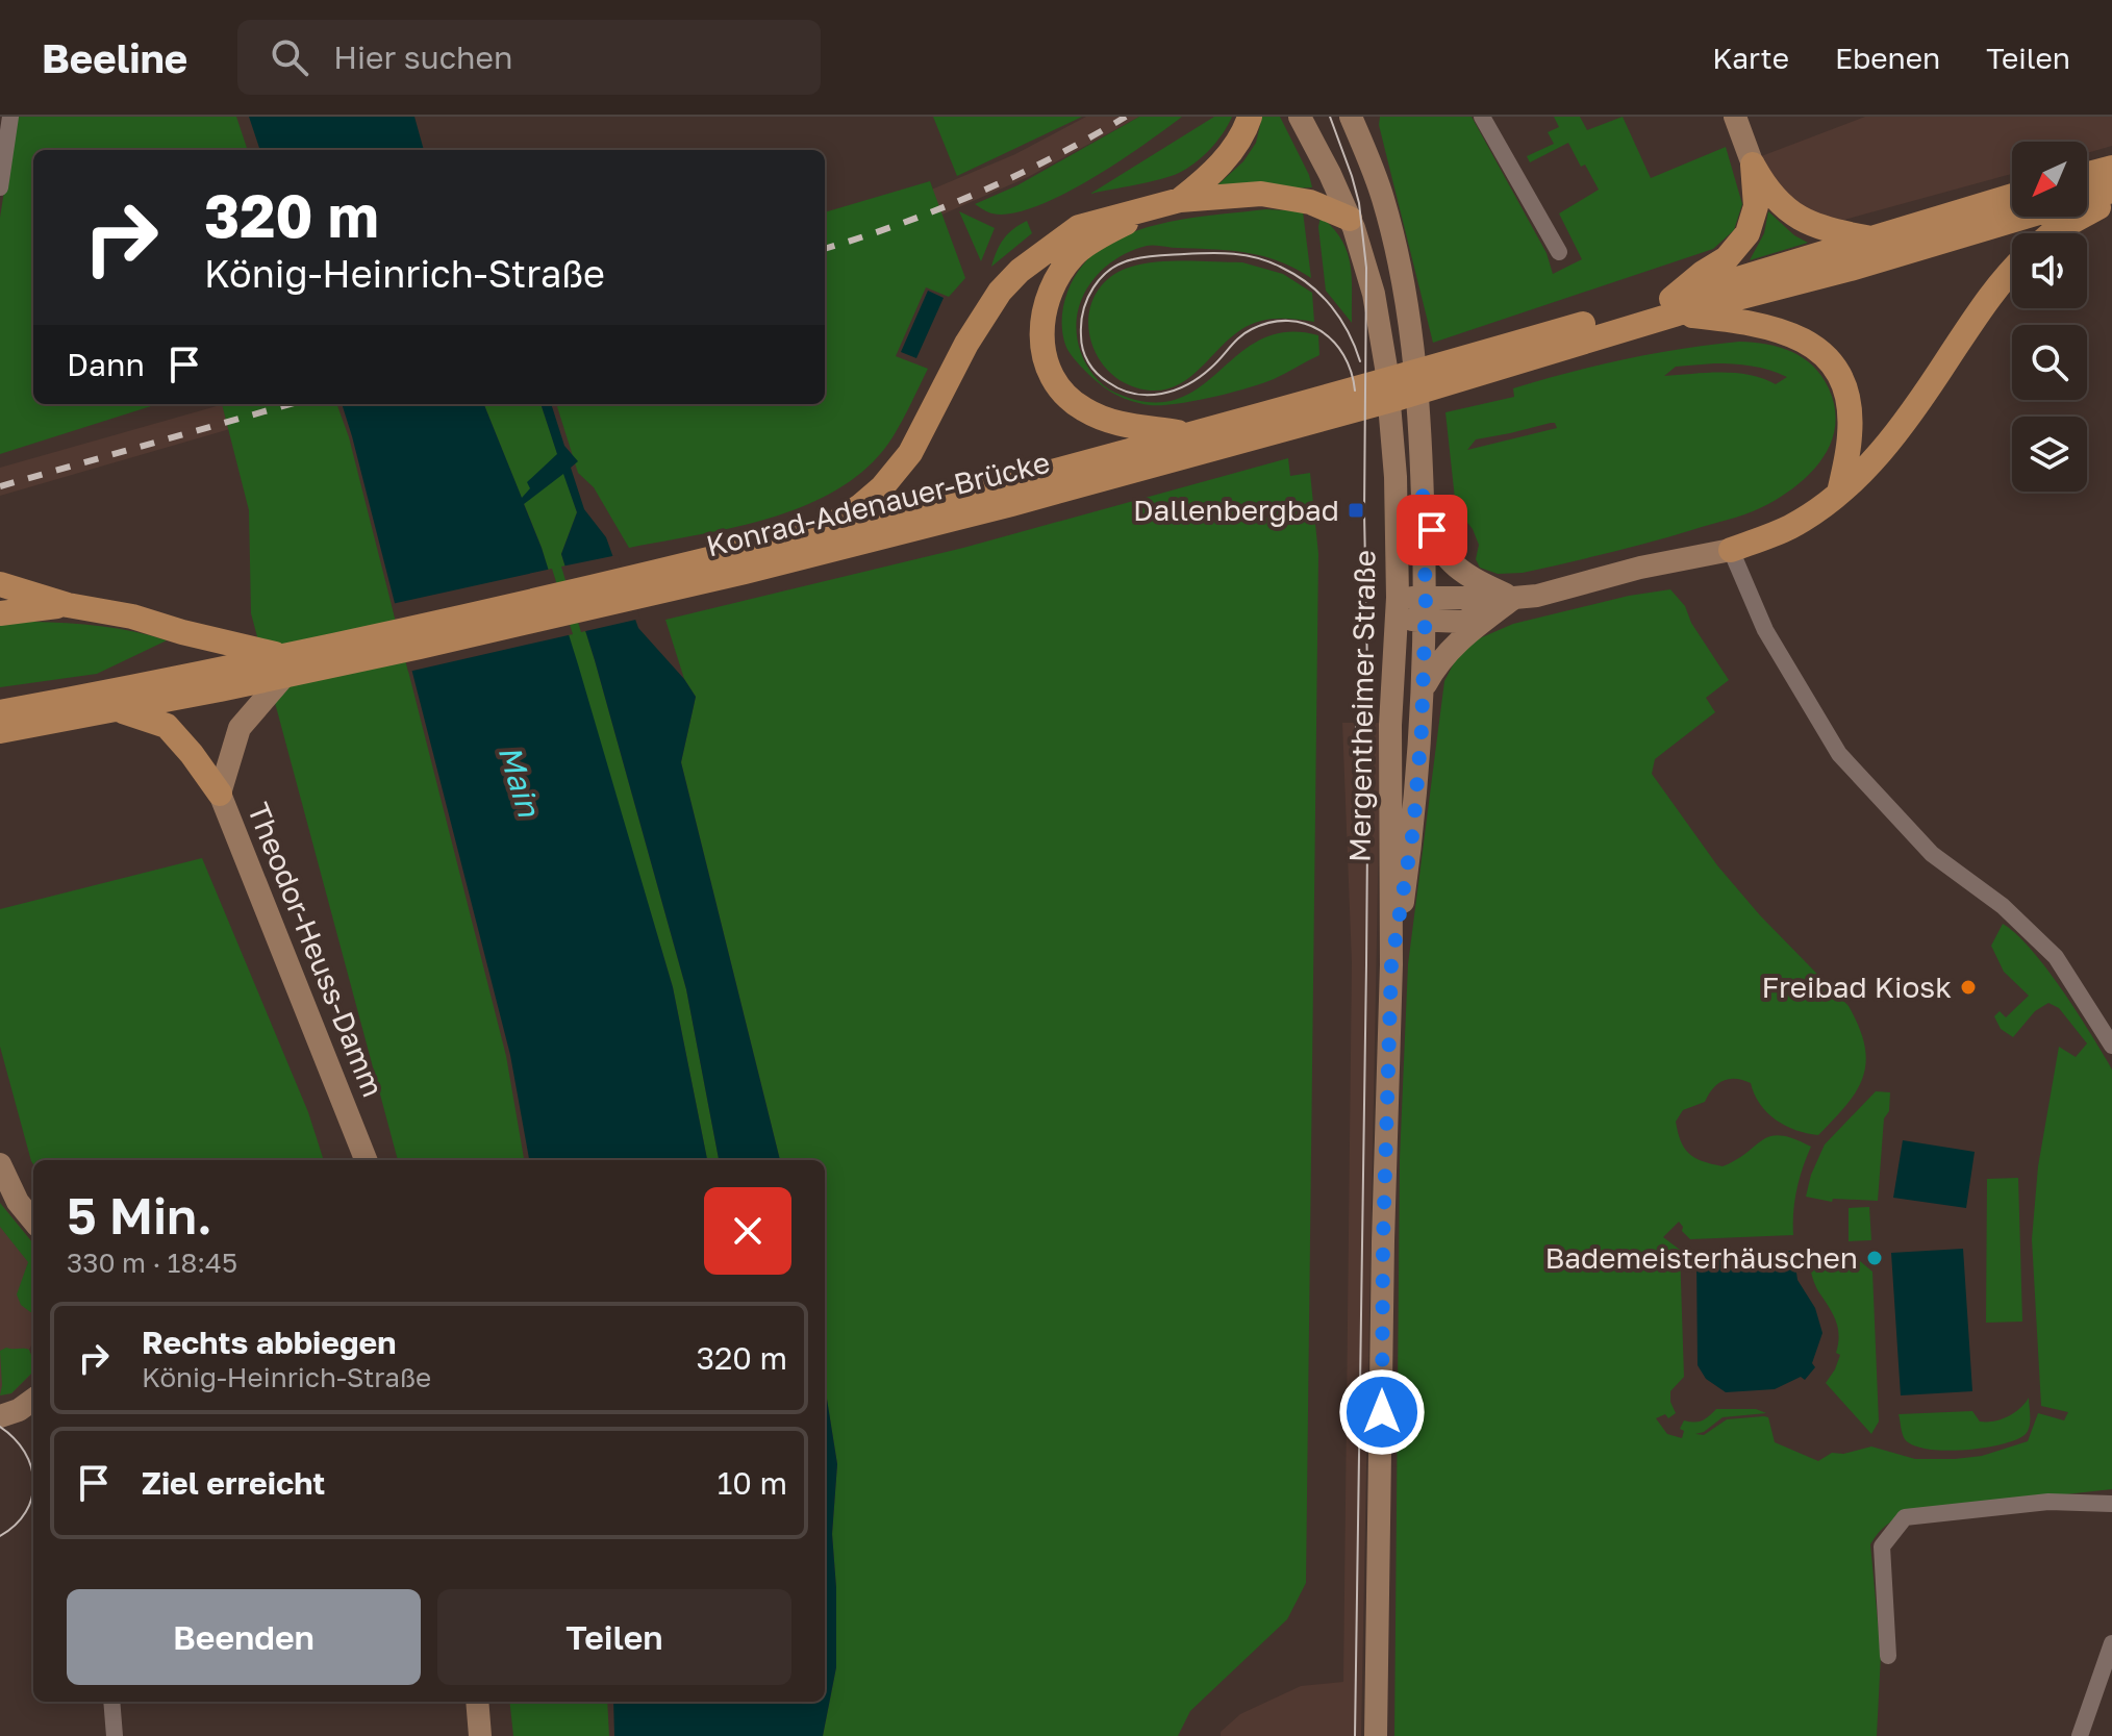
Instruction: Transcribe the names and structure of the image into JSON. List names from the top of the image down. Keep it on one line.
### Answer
{"streets":{"main road":["Konrad-Adenauer-Brücke","Mergentheimer Straße","Theodor-Heuss-Damm"]},"crossings":[["Konrad-Adenauer-Brücke","Theodor-Heuss-Damm"]],"water":["Main"],"places":{"transit":["Dallenbergbad"],"other":["Freibad Kiosk","Bademeisterhäuschen"]},"north":"bottom left","page":{"header":"Beeline","search":"Hier suchen","nav":["Karte","Ebenen","Teilen"],"turn":["320 m","König-Heinrich-Straße"],"then":"Dann","heading":["5 Min.","330 m · 18:45"],"list":[{"name":"Rechts abbiegen","note":"König-Heinrich-Straße","value":"320 m"},{"name":"Ziel erreicht","value":"10 m"}],"buttons":["Beenden","Teilen"]}}
